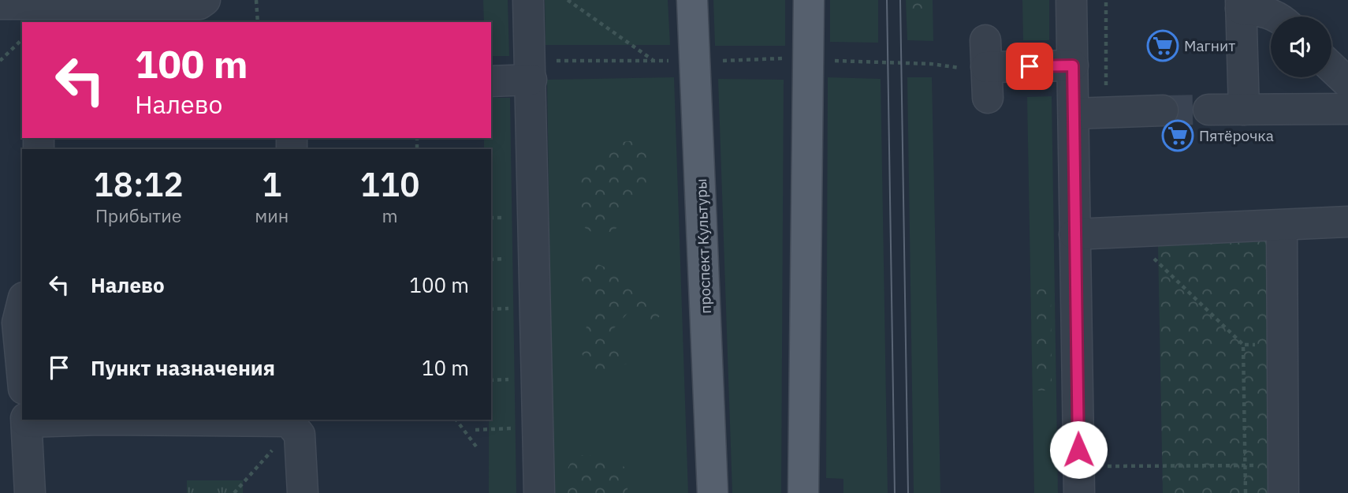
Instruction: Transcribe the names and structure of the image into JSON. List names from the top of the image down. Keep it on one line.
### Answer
{"streets":{"main road":["проспект Культуры"]},"places":{"supermarket":["Магнит","Пятёрочка"]},"page":{"turn":["100 m","Налево"],"eta":["18:12","Прибытие","1","мин","110","m"],"list":[{"name":"Налево","value":"100 m"},{"name":"Пункт назначения","value":"10 m"}]}}
